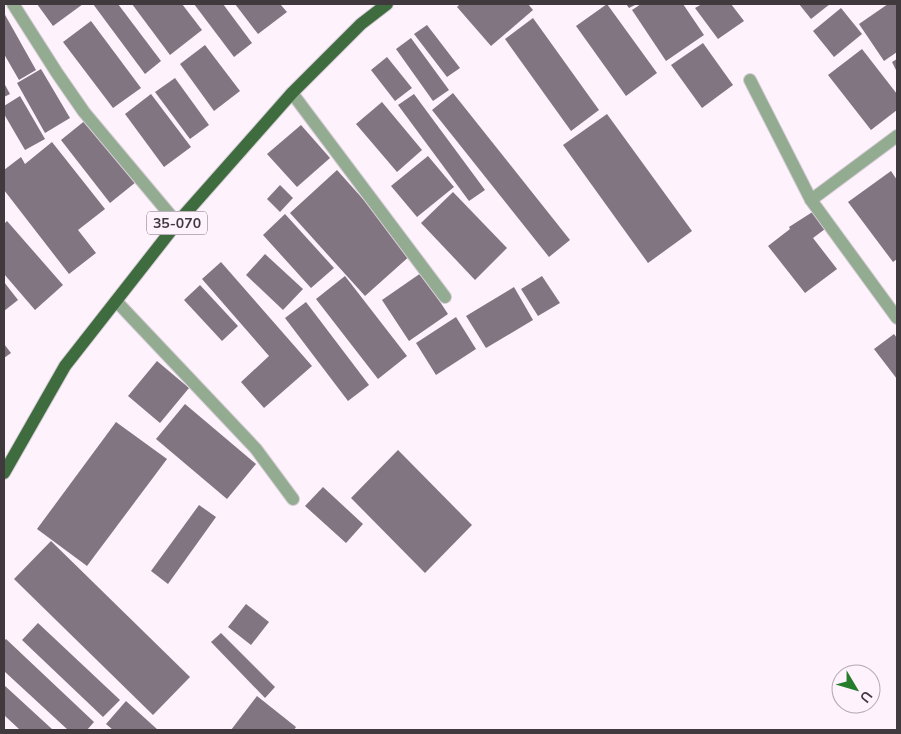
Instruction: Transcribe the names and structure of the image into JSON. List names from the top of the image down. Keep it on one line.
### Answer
{"streets":{"main road":["35-070"]},"north":"bottom right"}
